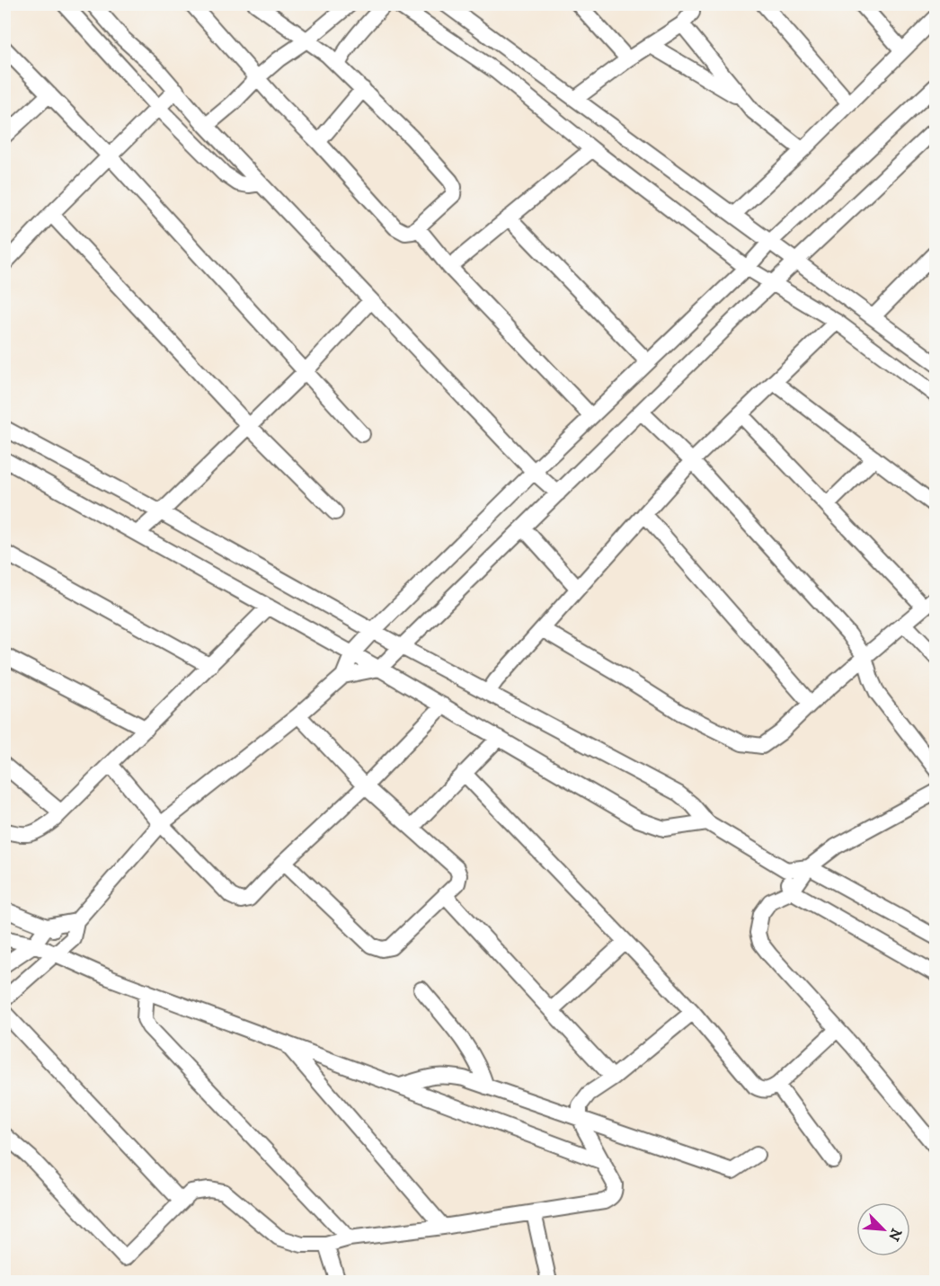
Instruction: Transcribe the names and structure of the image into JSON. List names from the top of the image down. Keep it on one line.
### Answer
{"north":"bottom right"}
